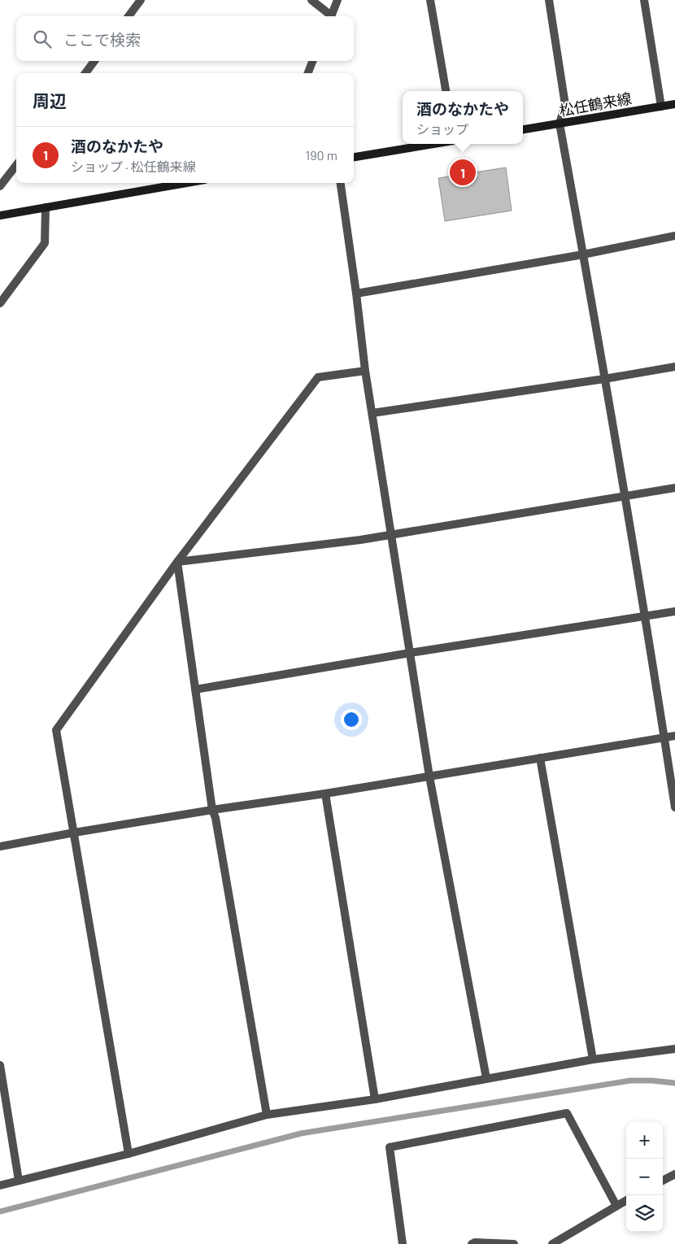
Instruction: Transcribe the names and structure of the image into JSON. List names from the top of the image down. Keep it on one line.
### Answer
{"streets":{"main road":["松任鶴来線"]},"page":{"search":"ここで検索","heading":"周辺","popup":["酒のなかたや","ショップ"],"list":[{"mark":"1","name":"酒のなかたや","note":"ショップ · 松任鶴来線","value":"190 m"}],"pins":"1","map_buttons":["+","−"]}}
